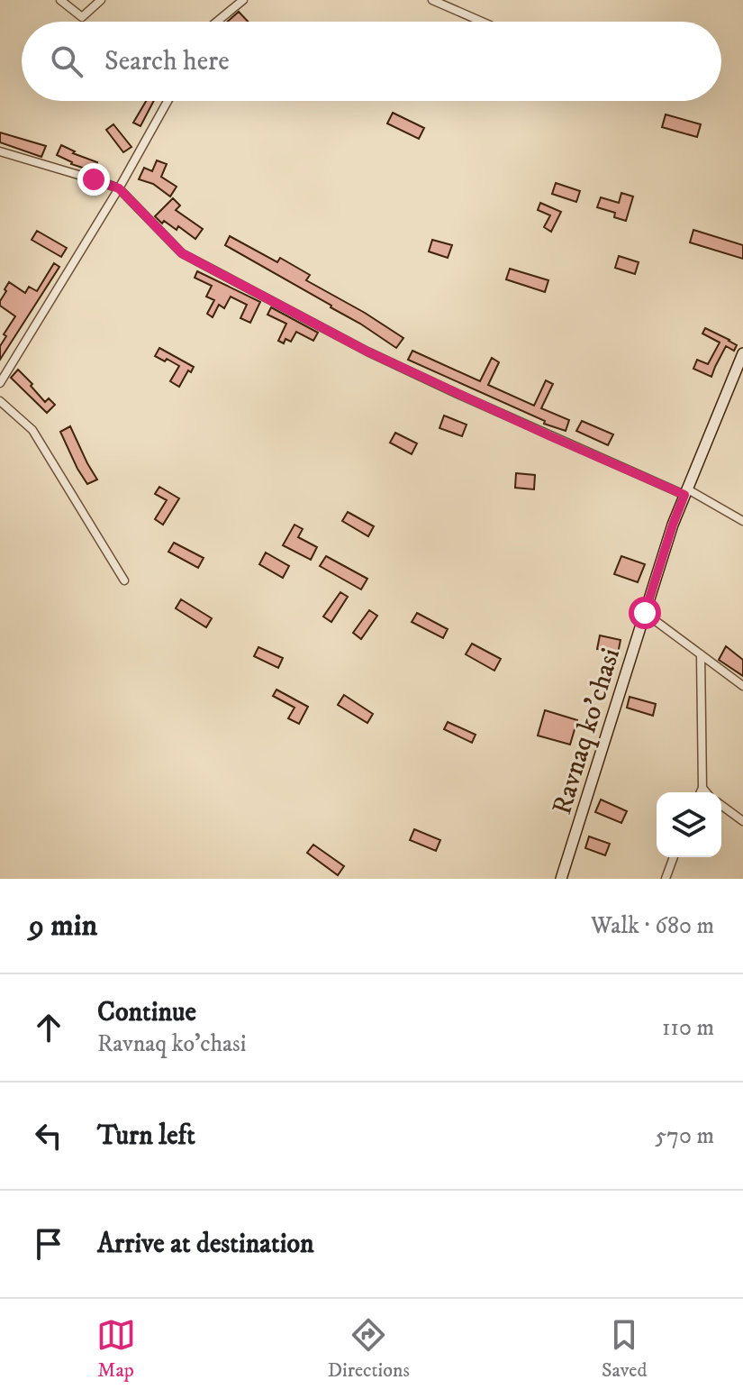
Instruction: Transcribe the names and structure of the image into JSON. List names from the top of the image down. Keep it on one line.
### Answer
{"streets":{"street":["Ravnaq ko'chasi"]},"page":{"search":"Search here","heading":["9 min","Walk · 680 m"],"list":[["Continue","Ravnaq ko'chasi","110 m"],["Turn left","570 m"],"Arrive at destination"],"nav":["Map","Directions","Saved"]}}
